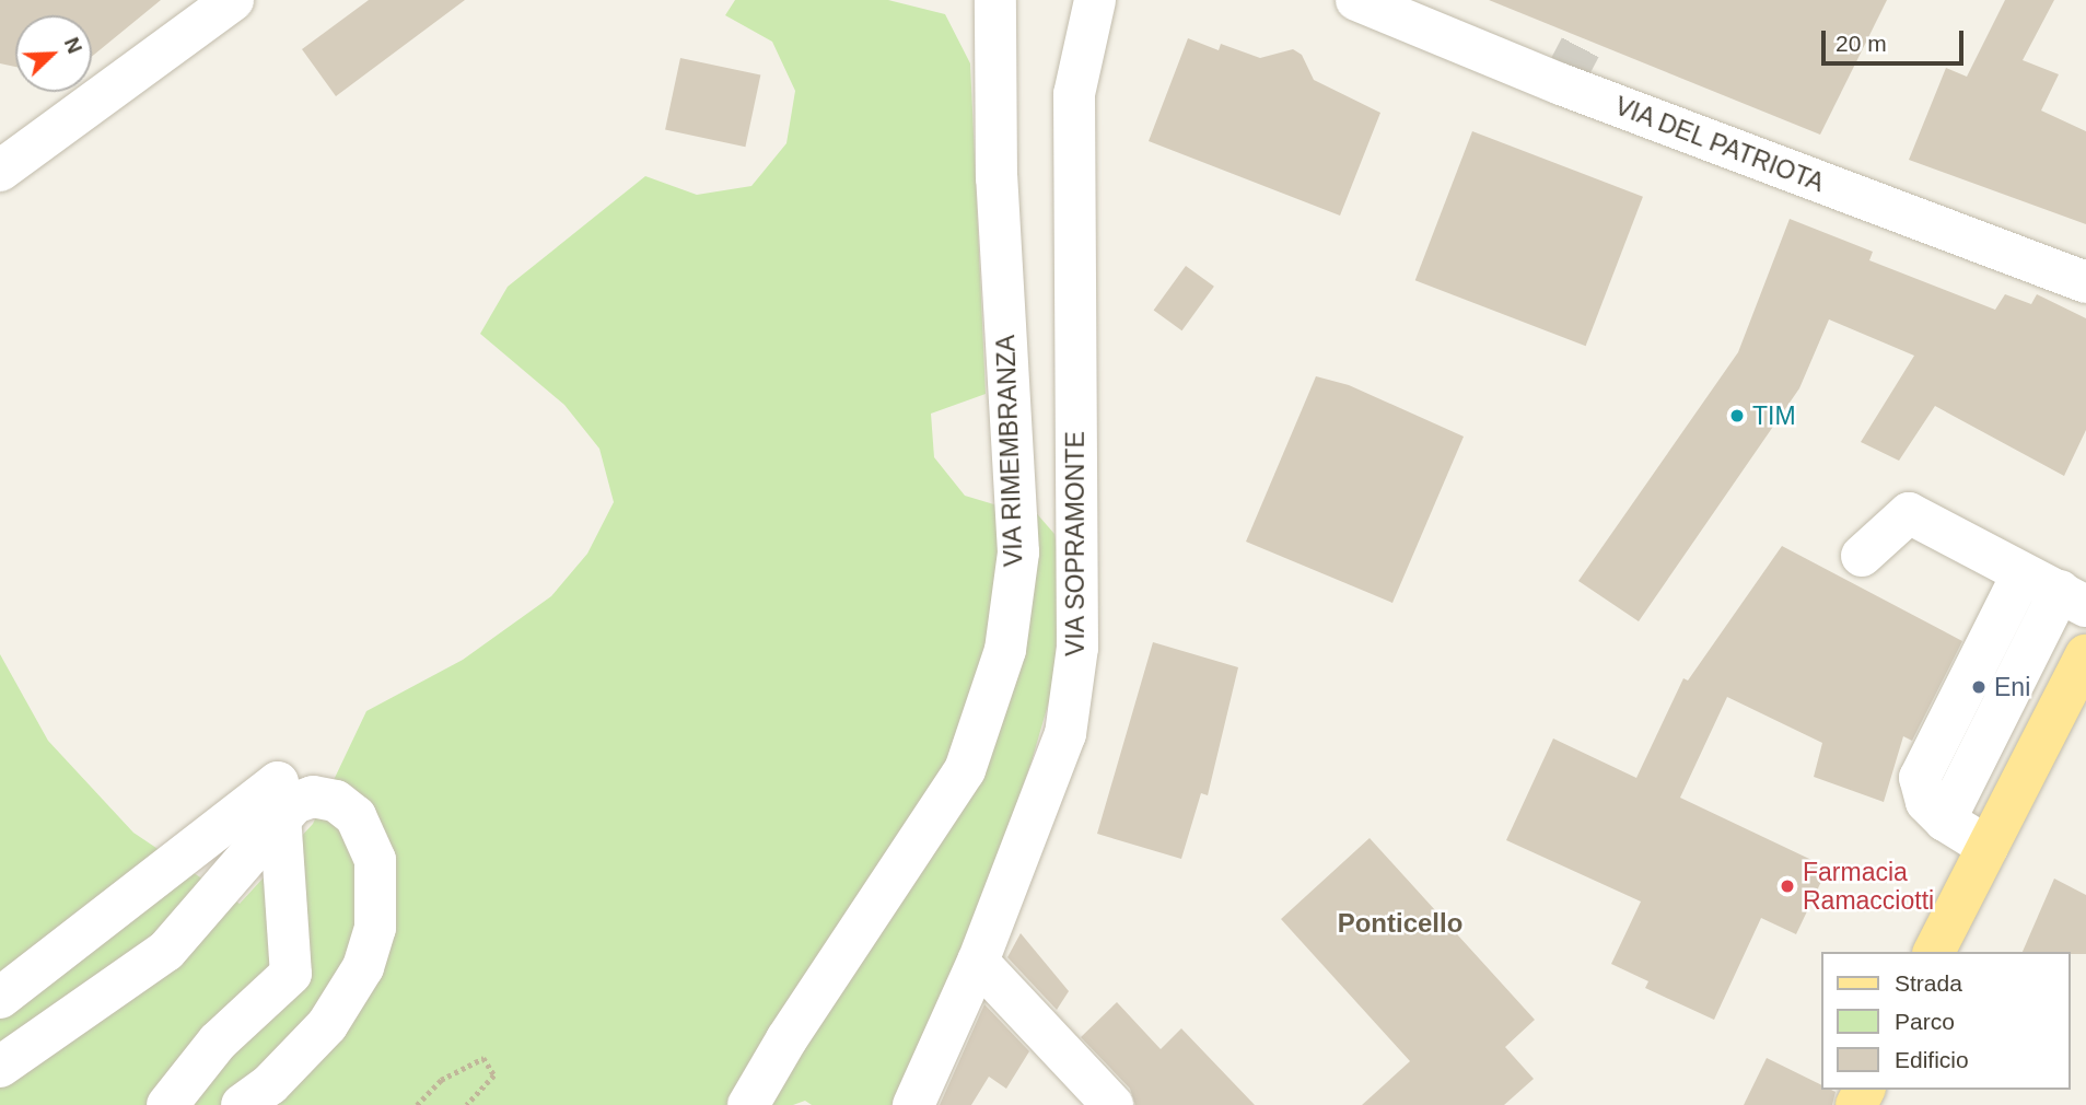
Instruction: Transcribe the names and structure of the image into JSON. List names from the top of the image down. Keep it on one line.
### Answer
{"streets":{"street":["VIA DEL PATRIOTA","VIA RIMEMBRANZA","VIA SOPRAMONTE"]},"districts":["Ponticello"],"places":["TIM","Eni","Farmacia Ramacciotti"],"legend":["Strada","Parco","Edificio"],"scale_bar":"20 m","north":"top right"}
